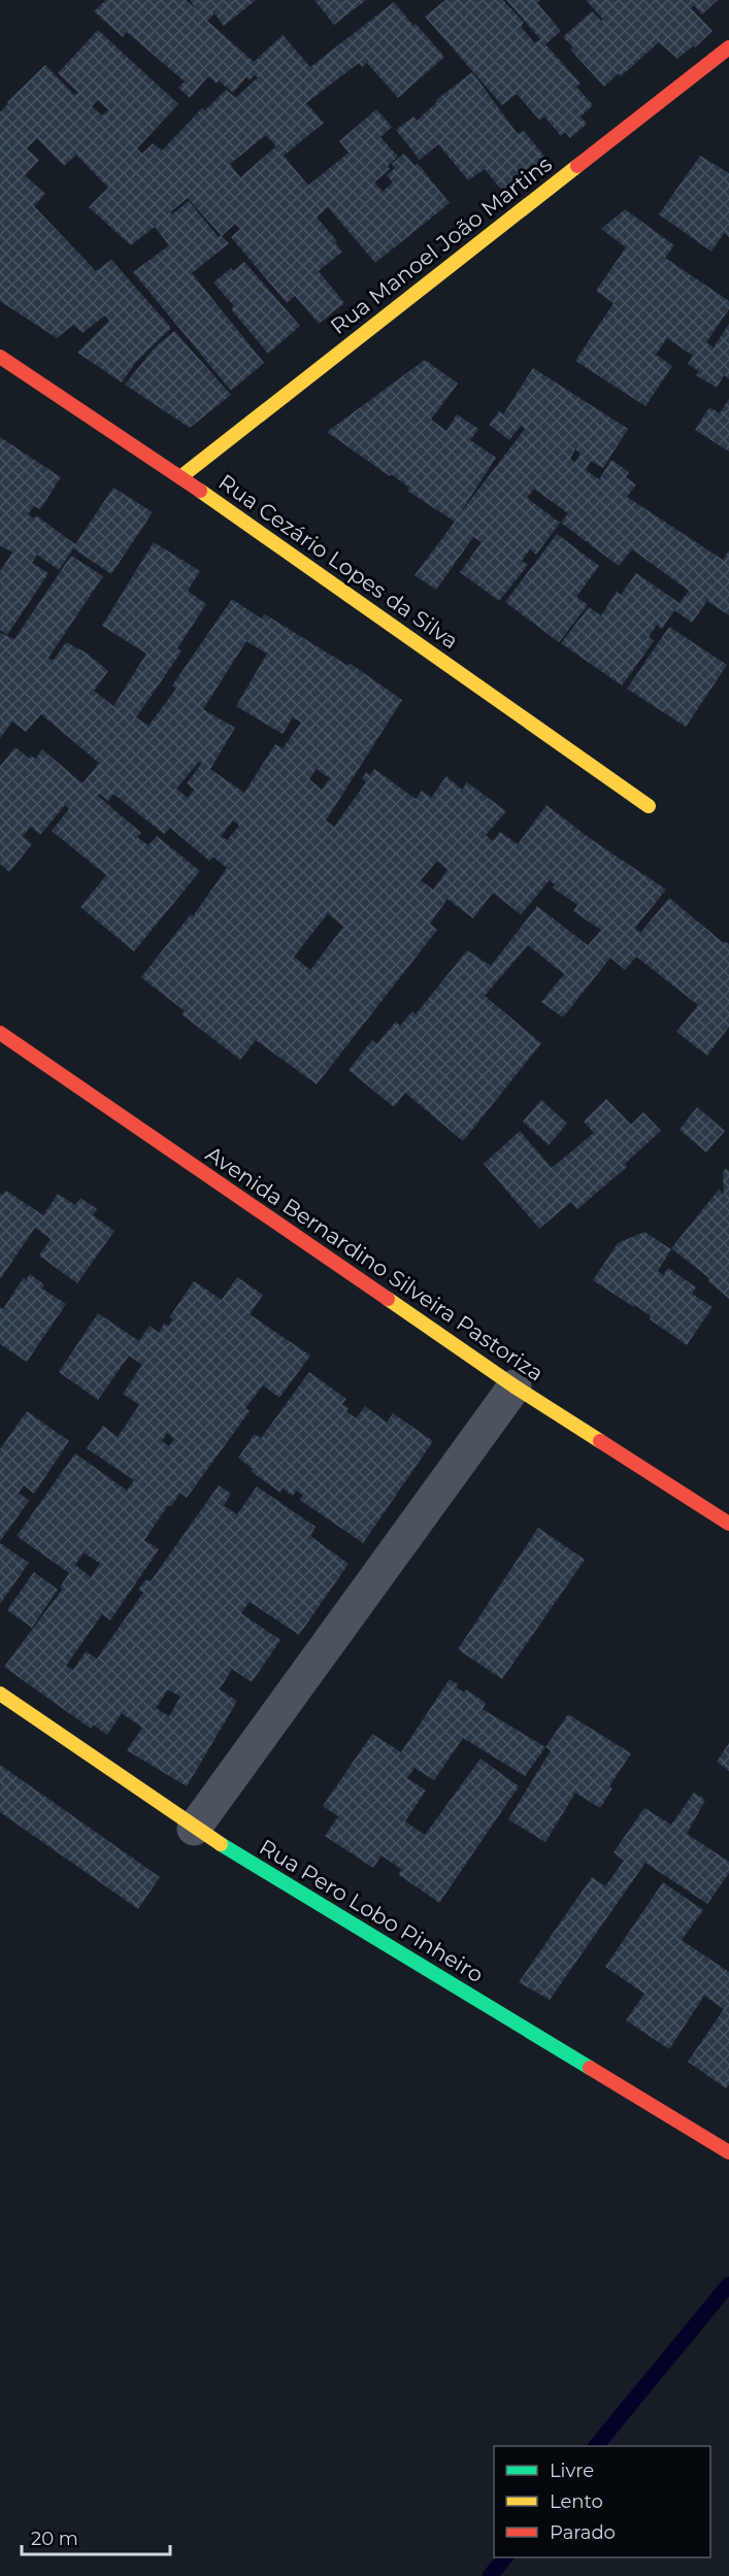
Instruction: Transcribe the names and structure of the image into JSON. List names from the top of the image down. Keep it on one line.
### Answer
{"streets":{"street":["Rua Manoel João Martins","Rua Cezário Lopes da Silva","Avenida Bernardino Silveira Pastoriza","Rua Pero Lobo Pinheiro"]},"crossings":[["Rua Manoel João Martins","Rua Cezário Lopes da Silva"]],"legend":["Livre","Lento","Parado"],"scale_bar":"20 m"}
